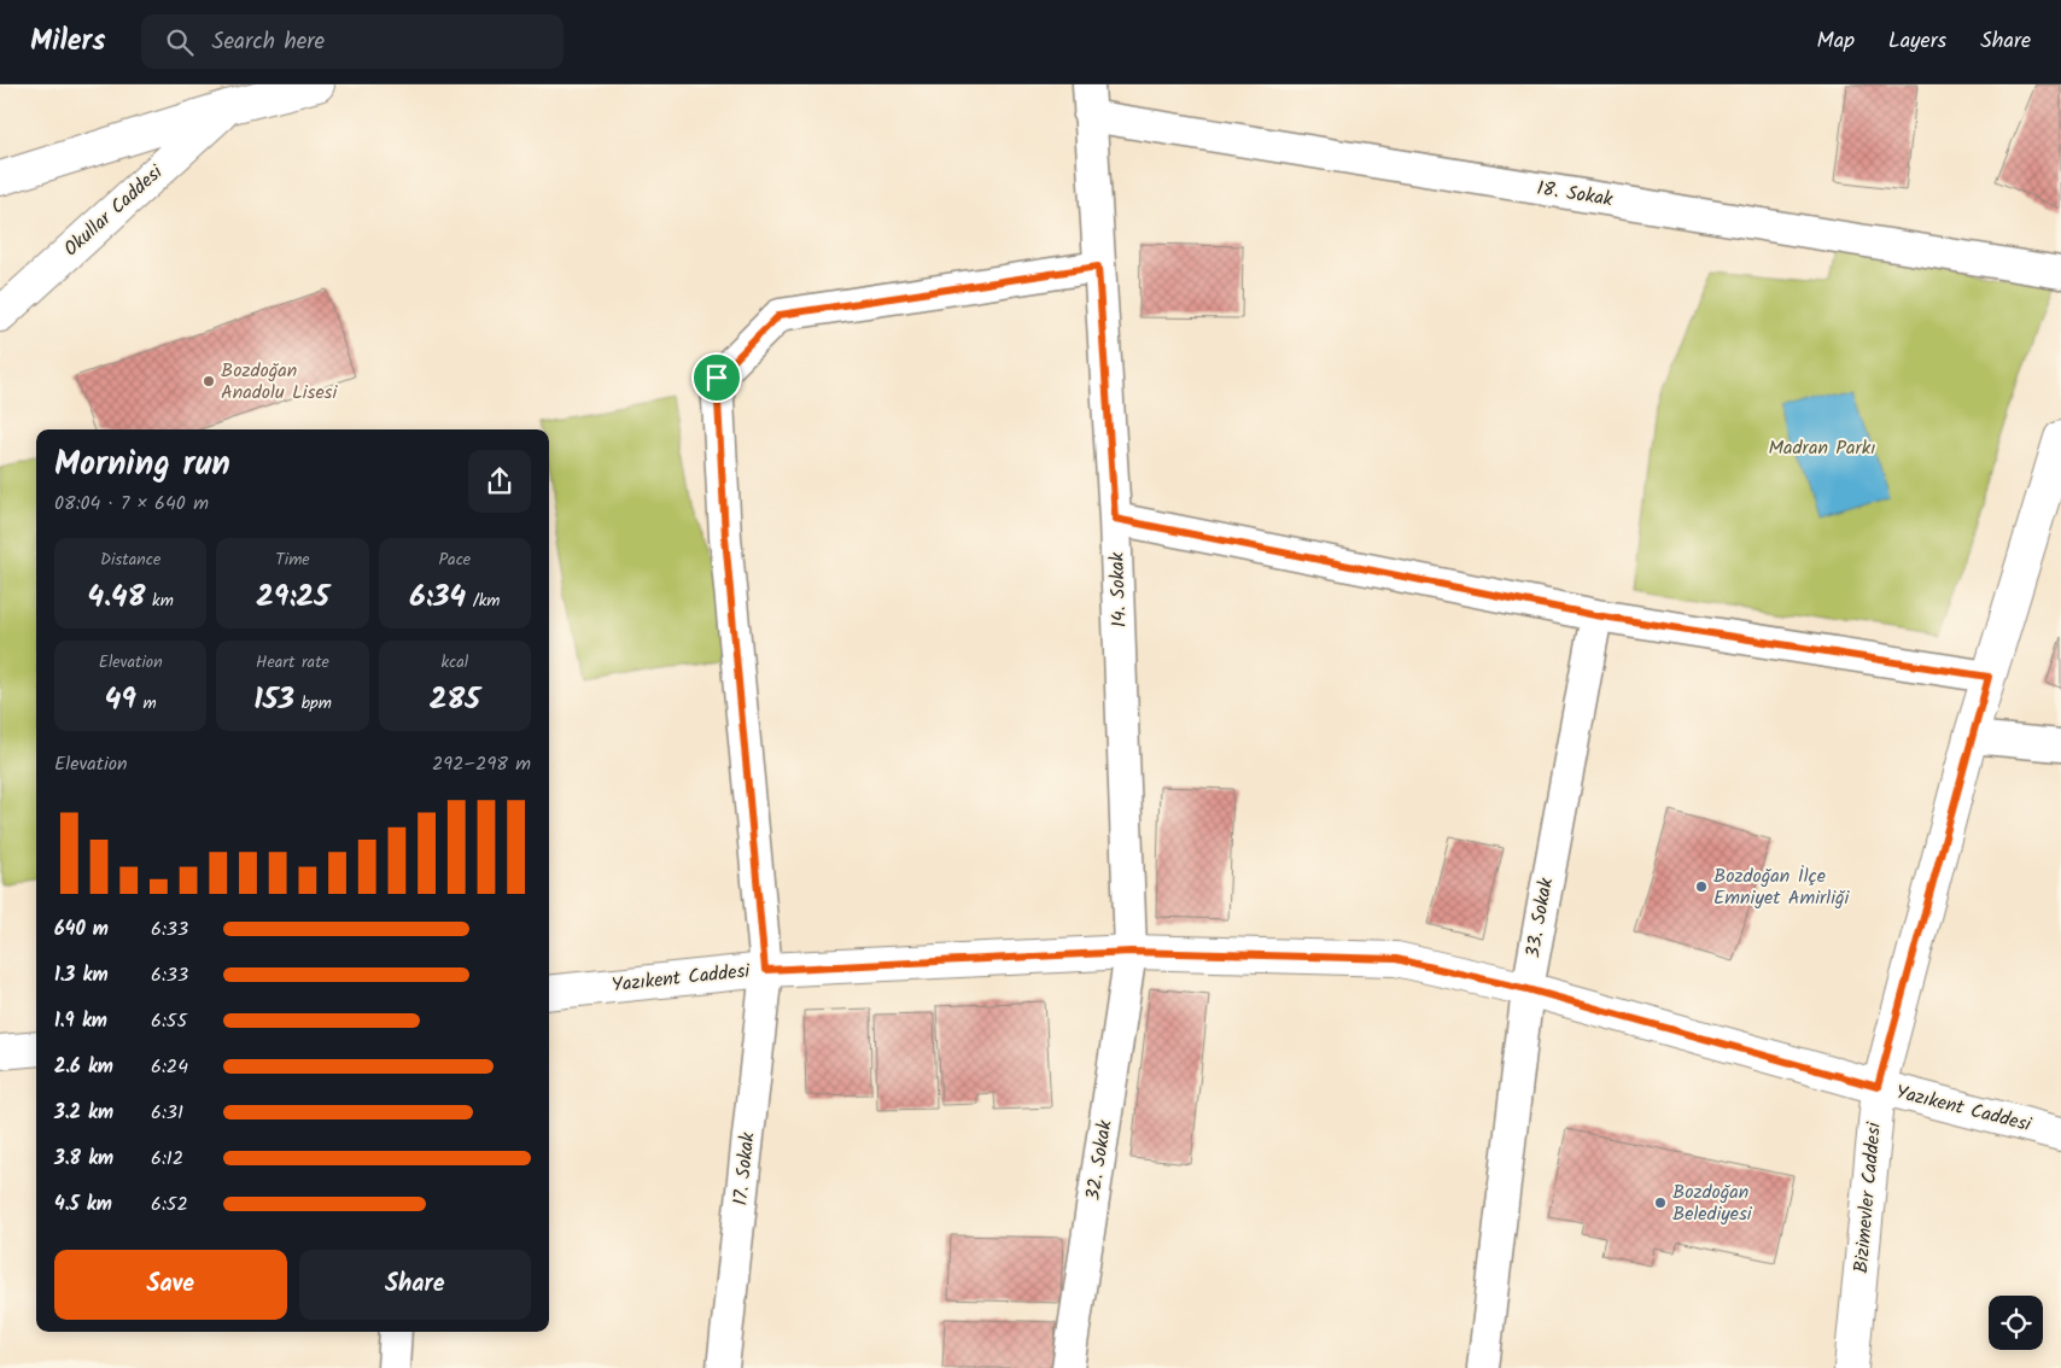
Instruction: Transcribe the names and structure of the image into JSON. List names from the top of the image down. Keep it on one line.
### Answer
{"streets":{"street":["18. Sokak","Okullar Caddesi","14. Sokak","33. Sokak","Yazıkent Caddesi","32. Sokak","17. Sokak","Bizimevler Caddesi"]},"crossings":[["18. Sokak","14. Sokak"],["14. Sokak","Yazıkent Caddesi"],["14. Sokak","32. Sokak"],["14. Sokak","17. Sokak"],["33. Sokak","Yazıkent Caddesi"],["Yazıkent Caddesi","32. Sokak"],["Yazıkent Caddesi","17. Sokak"],["Yazıkent Caddesi","Bizimevler Caddesi"]],"parks":["Madran Parkı"],"places":["Bozdoğan Anadolu Lisesi","Bozdoğan İlçe Emniyet Amirliği","Bozdoğan Belediyesi"],"page":{"header":"Milers","search":"Search here","nav":["Map","Layers","Share"],"heading":["Morning run","08:04 · 7 × 640 m"],"stats":[["Distance","4.48 km"],["Time","29:25"],["Pace","6:34 /km"],["Elevation","49 m"],["Heart rate","153 bpm"],["kcal","285"]],"chart":["Elevation","292–298 m"],"list":[{"name":"640 m","note":"6:33"},{"name":"1.3 km","note":"6:33"},{"name":"1.9 km","note":"6:55"},{"name":"2.6 km","note":"6:24"},{"name":"3.2 km","note":"6:31"},{"name":"3.8 km","note":"6:12"},{"name":"4.5 km","note":"6:52"}],"buttons":["Save","Share"]}}
